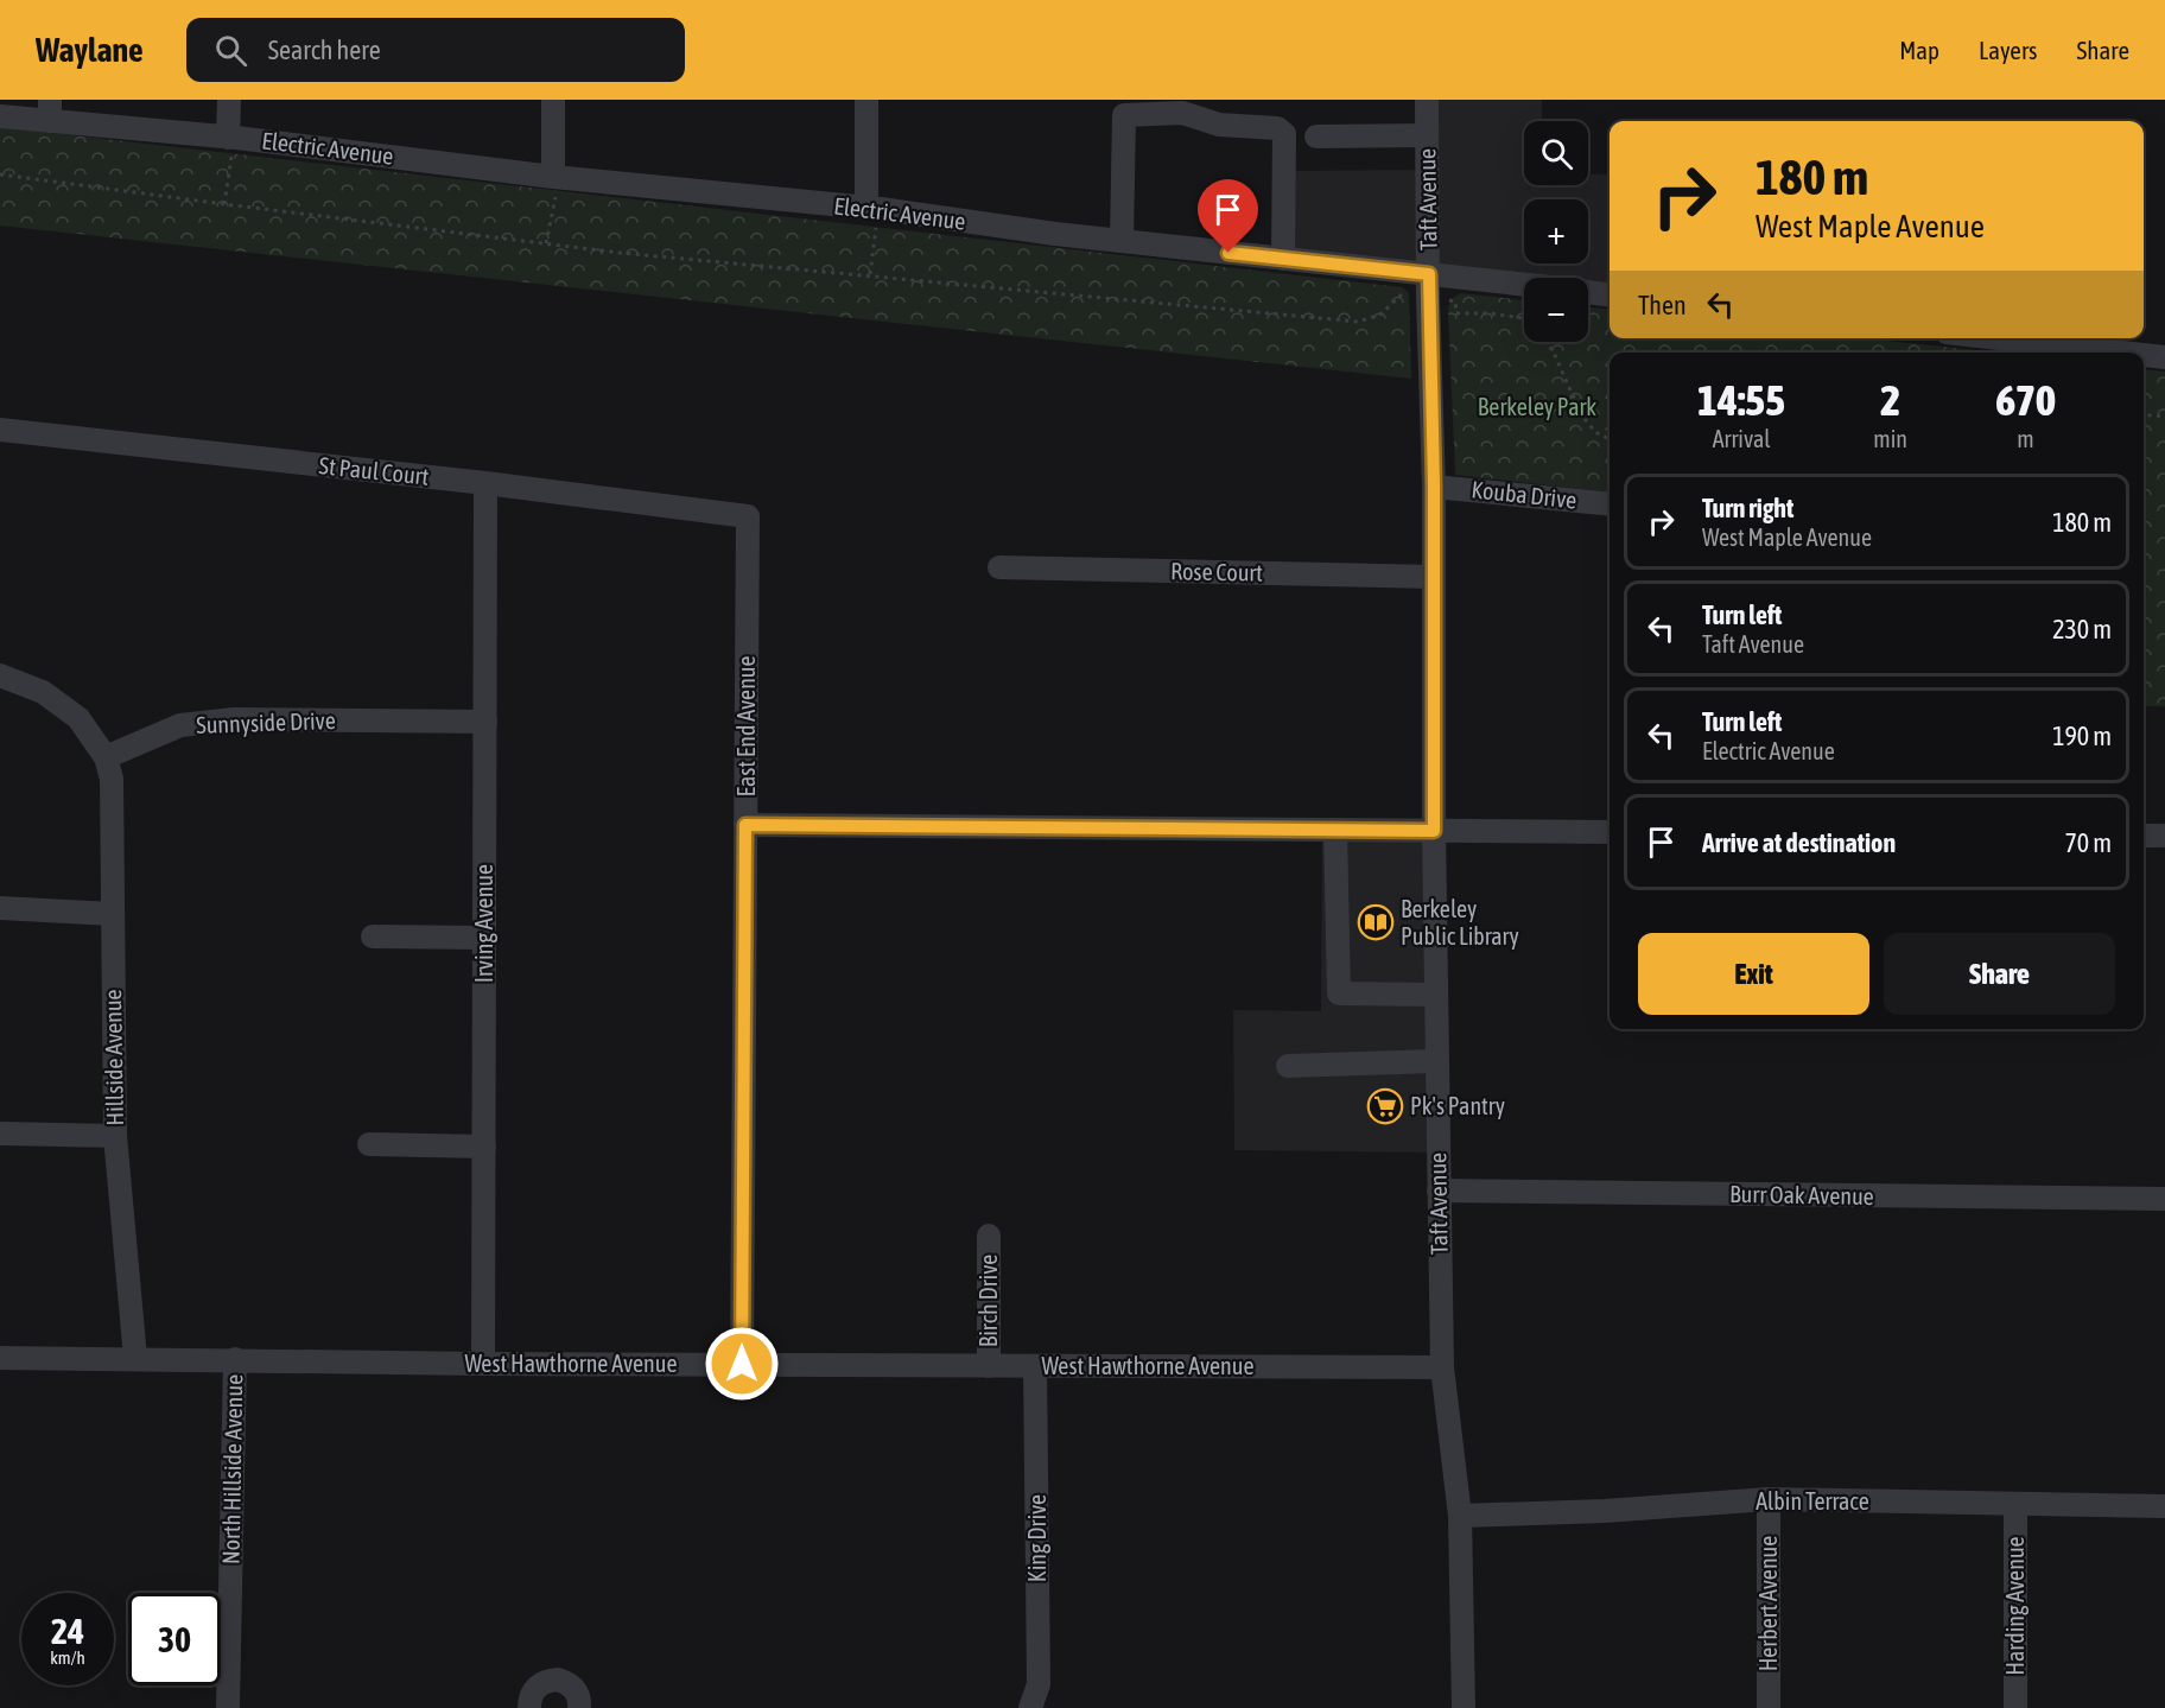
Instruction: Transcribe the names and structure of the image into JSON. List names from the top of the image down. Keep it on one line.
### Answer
{"streets":{"street":["Electric Avenue","Taft Avenue","St Paul Court","Kouba Drive","Rose Court","Sunnyside Drive","East End Avenue","Irving Avenue","Hillside Avenue","Burr Oak Avenue","Birch Drive","West Hawthorne Avenue","North Hillside Avenue","Albin Terrace","King Drive","Herbert Avenue","Harding Avenue"]},"crossings":[["Electric Avenue","Taft Avenue"],["Taft Avenue","Kouba Drive"],["Taft Avenue","Rose Court"],["Taft Avenue","Burr Oak Avenue"],["Taft Avenue","West Hawthorne Avenue"],["Taft Avenue","Albin Terrace"],["St Paul Court","East End Avenue"],["St Paul Court","Irving Avenue"],["Sunnyside Drive","Irving Avenue"],["Sunnyside Drive","Hillside Avenue"],["East End Avenue","West Hawthorne Avenue"],["Irving Avenue","West Hawthorne Avenue"],["Hillside Avenue","West Hawthorne Avenue"],["Birch Drive","West Hawthorne Avenue"],["West Hawthorne Avenue","North Hillside Avenue"],["West Hawthorne Avenue","King Drive"],["Albin Terrace","Herbert Avenue"],["Albin Terrace","Harding Avenue"]],"parks":["Berkeley Park"],"places":{"library":["Berkeley Public Library"],"supermarket":["Pk's Pantry"]},"page":{"header":"Waylane","search":"Search here","nav":["Map","Layers","Share"],"map_buttons":["+","−"],"turn":["180 m","West Maple Avenue"],"then":"Then","eta":["14:55","Arrival","2","min","670","m"],"list":[{"name":"Turn right","note":"West Maple Avenue","value":"180 m"},{"name":"Turn left","note":"Taft Avenue","value":"230 m"},{"name":"Turn left","note":"Electric Avenue","value":"190 m"},{"name":"Arrive at destination","value":"70 m"}],"buttons":["Exit","Share"],"speed":"24 km/h","limit":"30"}}
